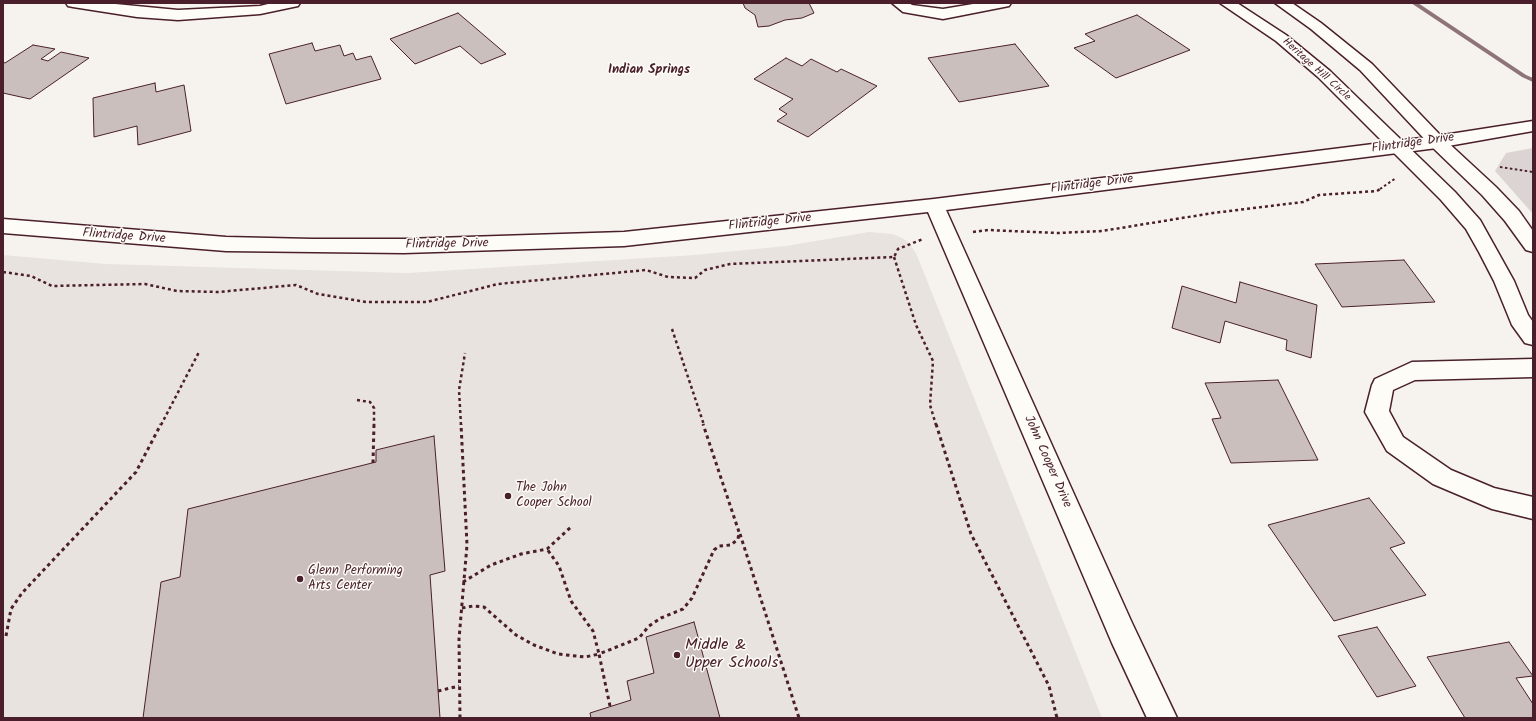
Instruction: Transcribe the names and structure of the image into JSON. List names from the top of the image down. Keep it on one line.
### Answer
{"streets":{"street":["Heritage Hill Circle","Flintridge Drive","John Cooper Drive"]},"crossings":[["Heritage Hill Circle","Flintridge Drive"],["Flintridge Drive","John Cooper Drive"]],"districts":["Indian Springs"],"places":["The John Cooper School","Glenn Performing Arts Center","Middle & Upper Schools"]}
